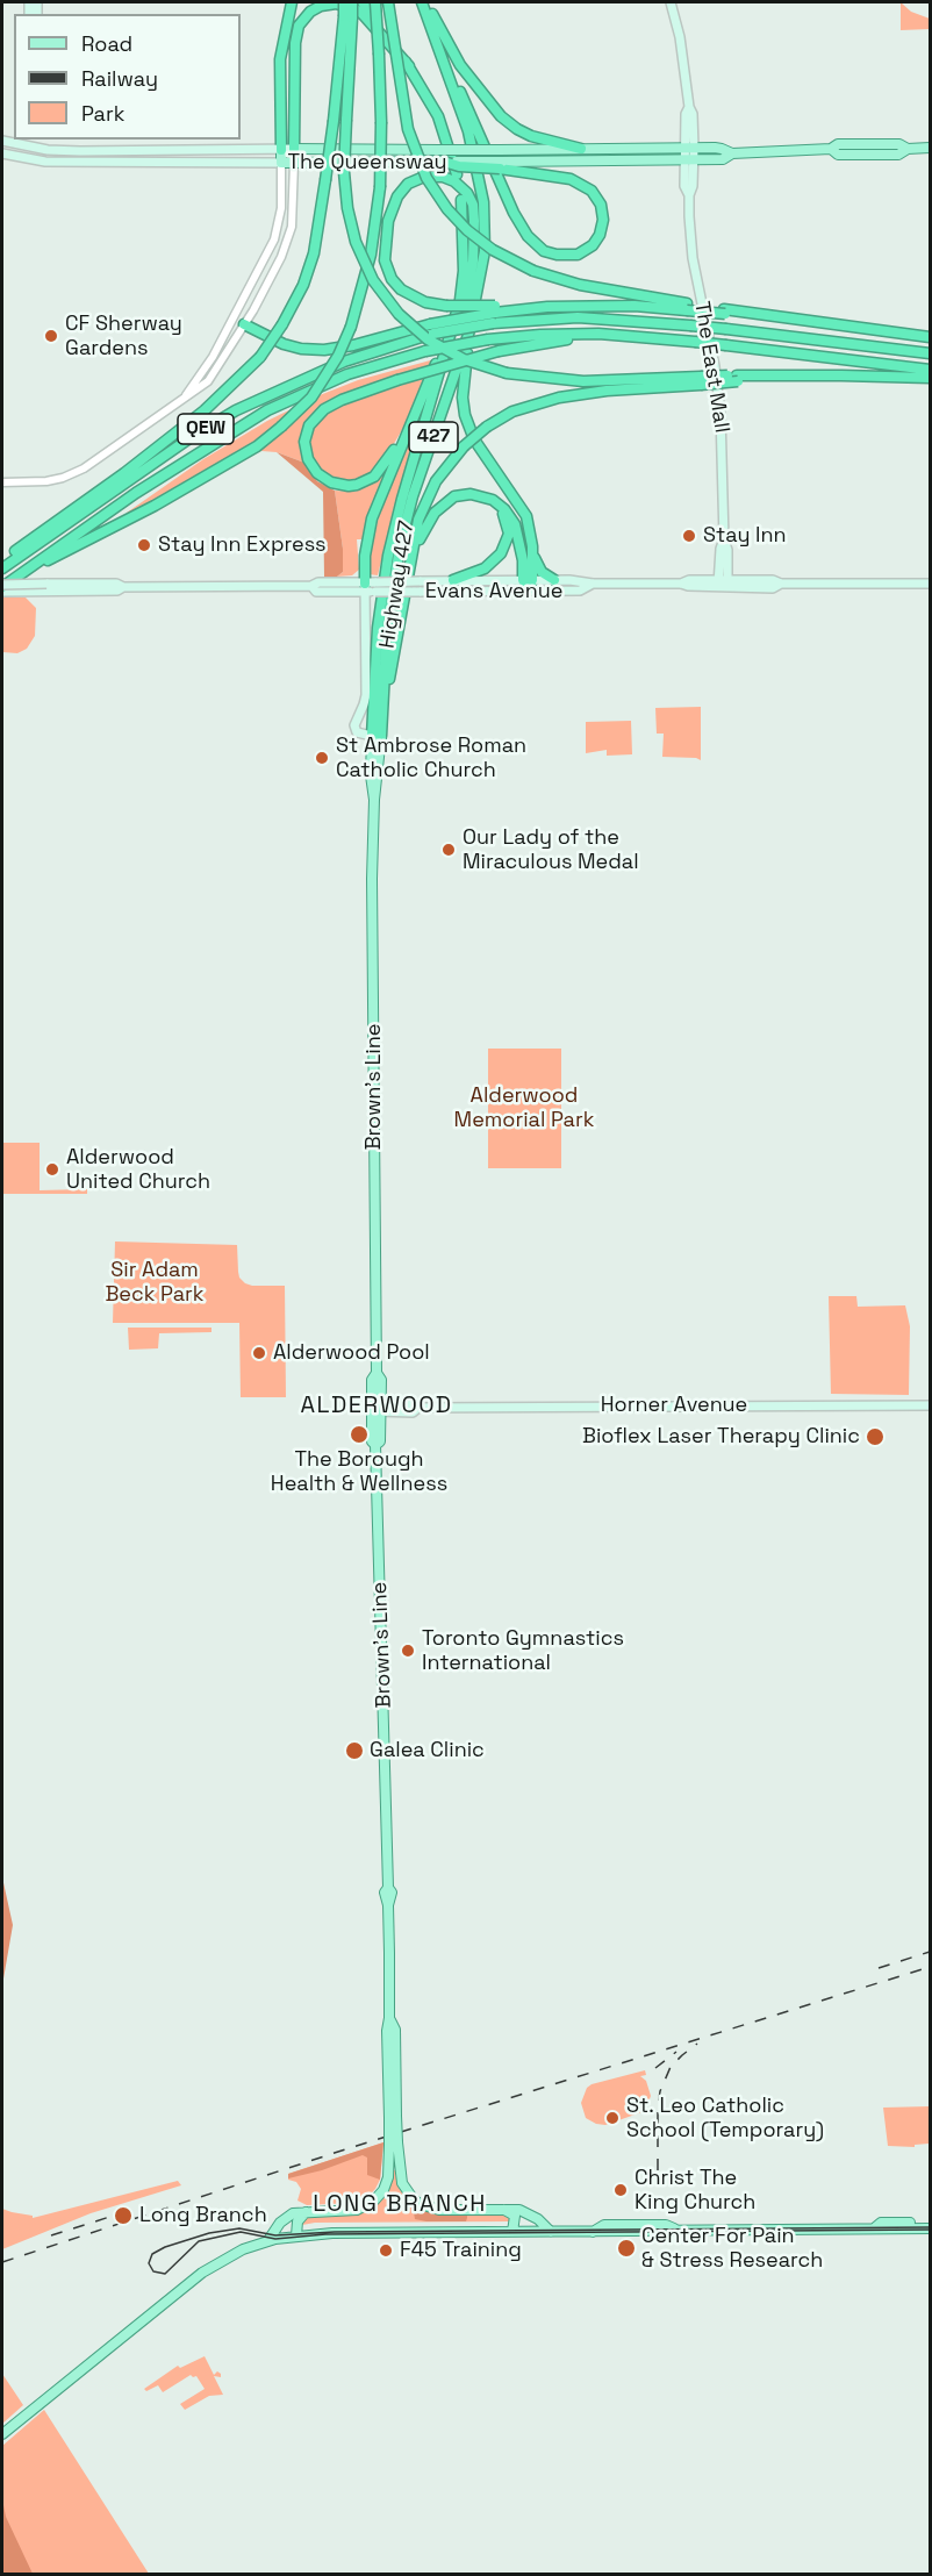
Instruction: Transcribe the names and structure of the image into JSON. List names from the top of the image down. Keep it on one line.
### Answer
{"streets":{"highway":["QEW","427","Highway 427"],"main road":["The Queensway","The East Mall","Evans Avenue","Brown's Line","Horner Avenue"]},"crossings":[["The Queensway","The East Mall"],["The East Mall","Evans Avenue"],["427","Highway 427"],["Highway 427","Brown's Line"],["Brown's Line","Horner Avenue"]],"districts":["ALDERWOOD","LONG BRANCH"],"parks":["Alderwood Memorial Park","Sir Adam Beck Park"],"places":["CF Sherway Gardens","Stay Inn","Stay Inn Express","St Ambrose Roman Catholic Church","Our Lady of the Miraculous Medal","Alderwood United Church","Alderwood Pool","The Borough Health & Wellness","Bioflex Laser Therapy Clinic","Toronto Gymnastics International","Galea Clinic","St. Leo Catholic School (Temporary)","Christ The King Church","Long Branch","Center For Pain & Stress Research","F45 Training"],"legend":["Road","Railway","Park"]}
